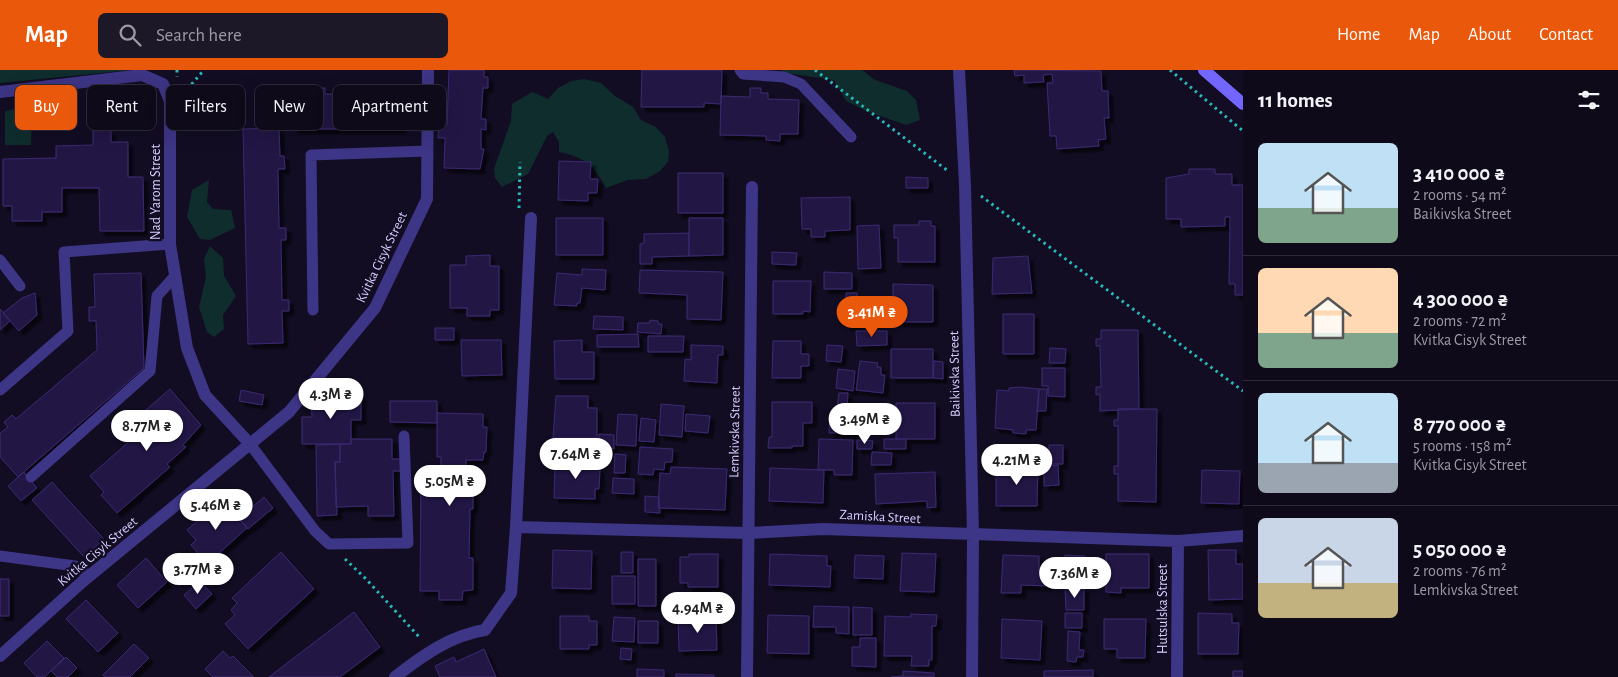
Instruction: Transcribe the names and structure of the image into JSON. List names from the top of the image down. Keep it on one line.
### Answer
{"streets":{"street":["Nad Yarom Street","Kvitka Cisyk Street","Baikivska Street","Lemkivska Street","Zamiska Street","Hutsulska Street"]},"crossings":[["Nad Yarom Street","Kvitka Cisyk Street"],["Baikivska Street","Zamiska Street"],["Lemkivska Street","Zamiska Street"],["Zamiska Street","Hutsulska Street"]],"page":{"header":"Map","search":"Search here","nav":["Home","Map","About","Contact"],"heading":"11 homes","chip":["Buy","Rent","Filters","New","Apartment"],"list":[{"name":"3 410 000 ₴","note":"2 rooms · 54 m² · Baikivska Street"},{"name":"4 300 000 ₴","note":"2 rooms · 72 m² · Kvitka Cisyk Street"},{"name":"8 770 000 ₴","note":"5 rooms · 158 m² · Kvitka Cisyk Street"},{"name":"5 050 000 ₴","note":"2 rooms · 76 m² · Lemkivska Street"}],"price":["3.41M ₴","4.3M ₴","3.49M ₴","8.77M ₴","7.64M ₴","4.21M ₴","5.05M ₴","5.46M ₴","3.77M ₴","7.36M ₴","4.94M ₴"]}}
